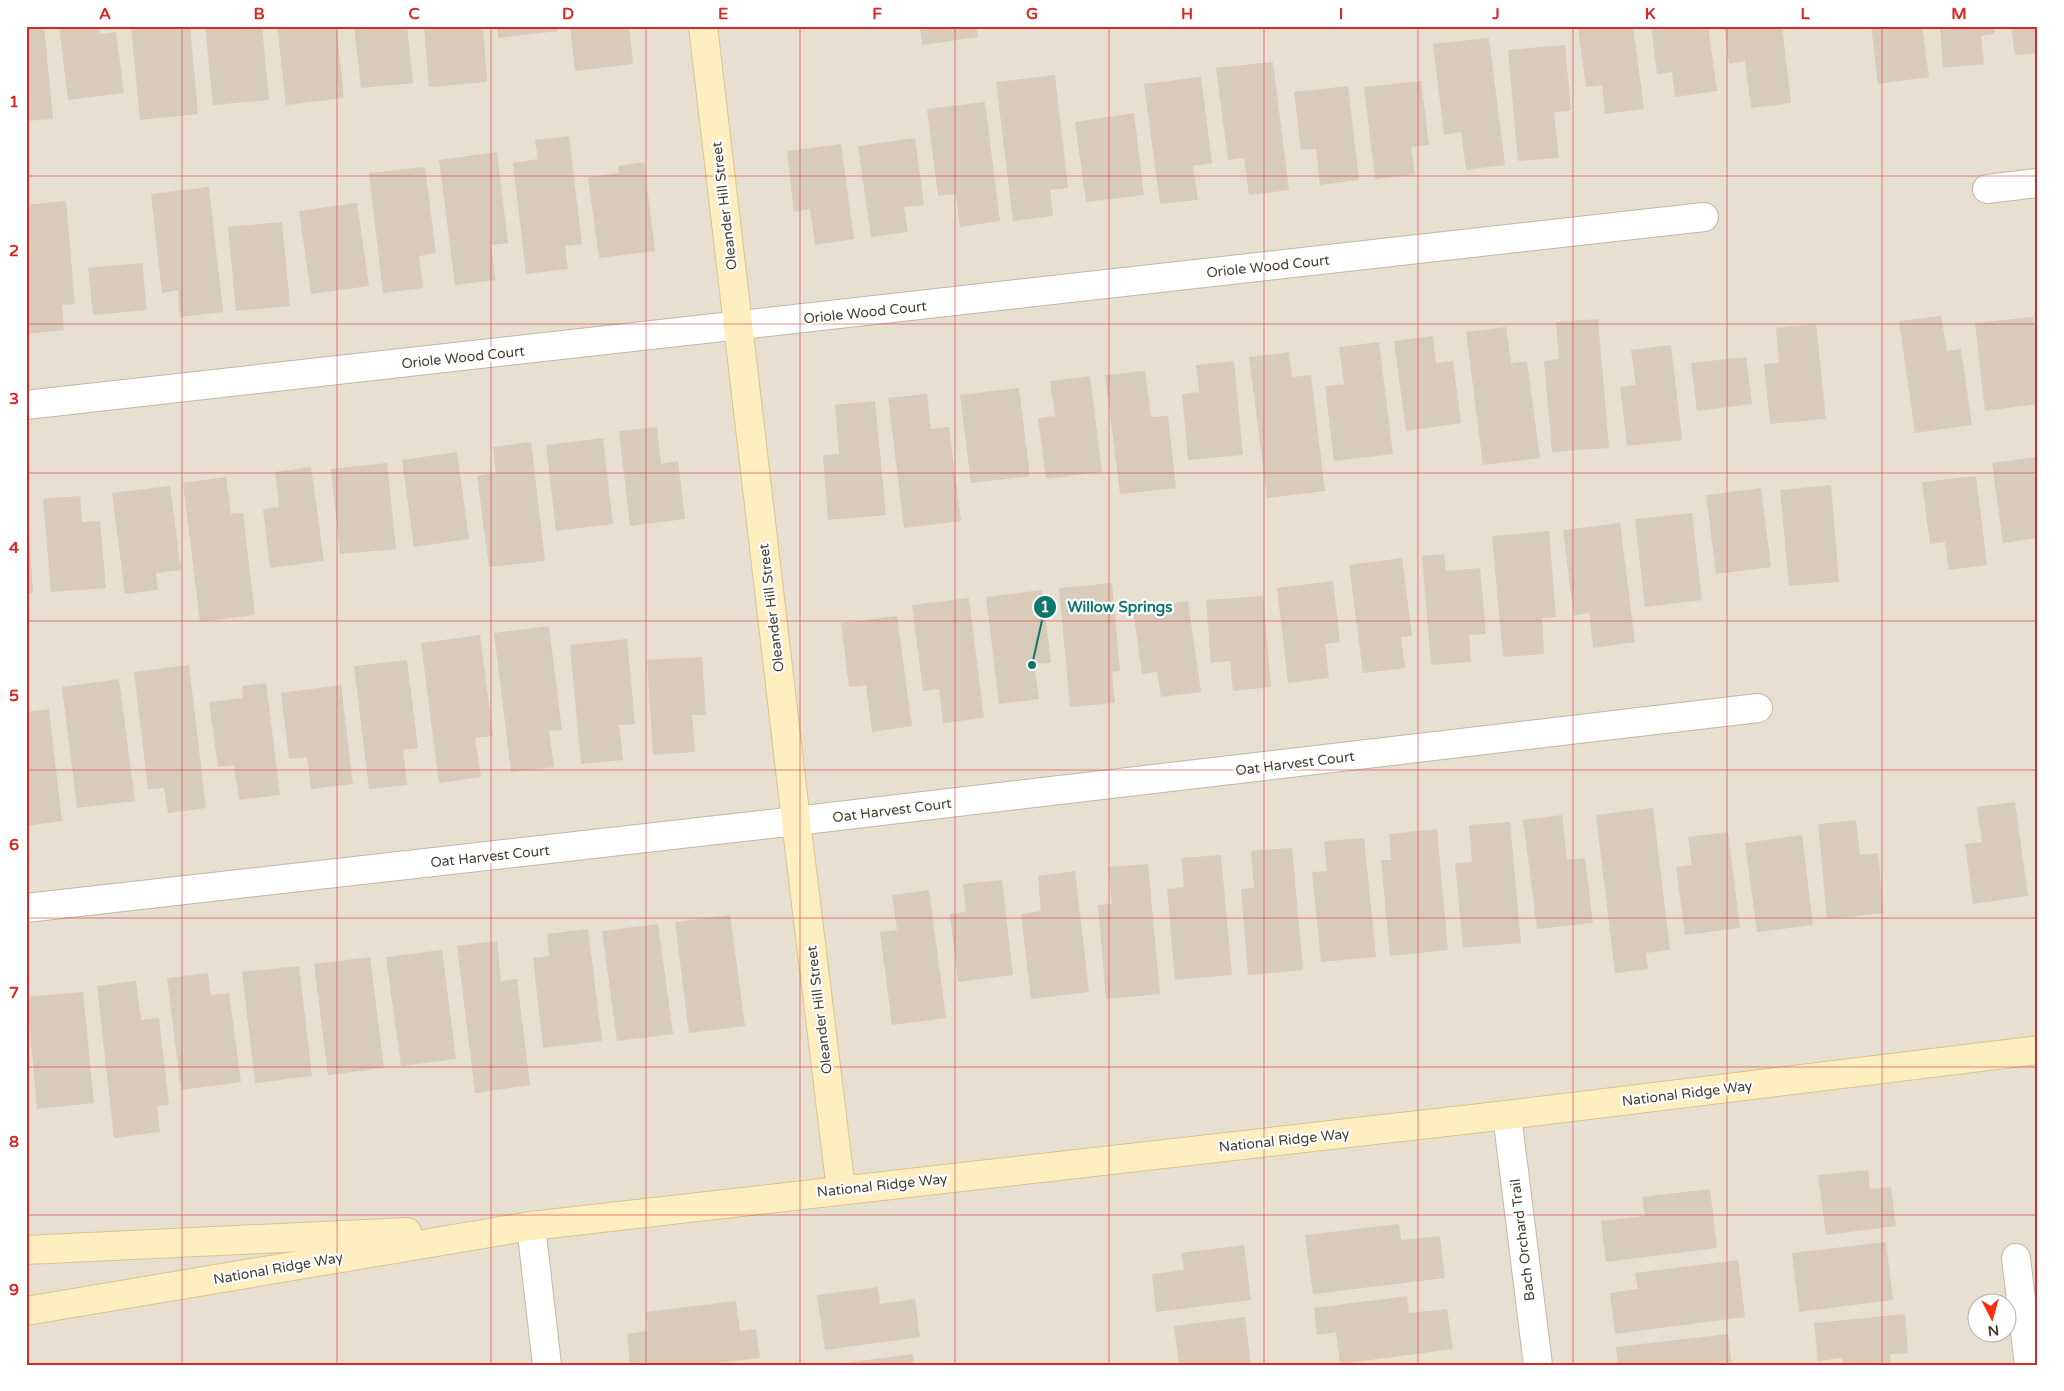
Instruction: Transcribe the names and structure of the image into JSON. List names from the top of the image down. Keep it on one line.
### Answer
{"streets":{"street":["Oleander Hill Street","Oriole Wood Court","Oat Harvest Court","National Ridge Way","Bach Orchard Trail"]},"crossings":[["Oleander Hill Street","Oriole Wood Court"],["Oleander Hill Street","Oat Harvest Court"],["Oleander Hill Street","National Ridge Way"],["National Ridge Way","Bach Orchard Trail"]],"places":["Willow Springs"],"north":"bottom","grid":{"columns":["A","B","C","D","E","F","G","H","I","J","K","L","M"],"rows":["1","2","3","4","5","6","7","8","9"]}}
